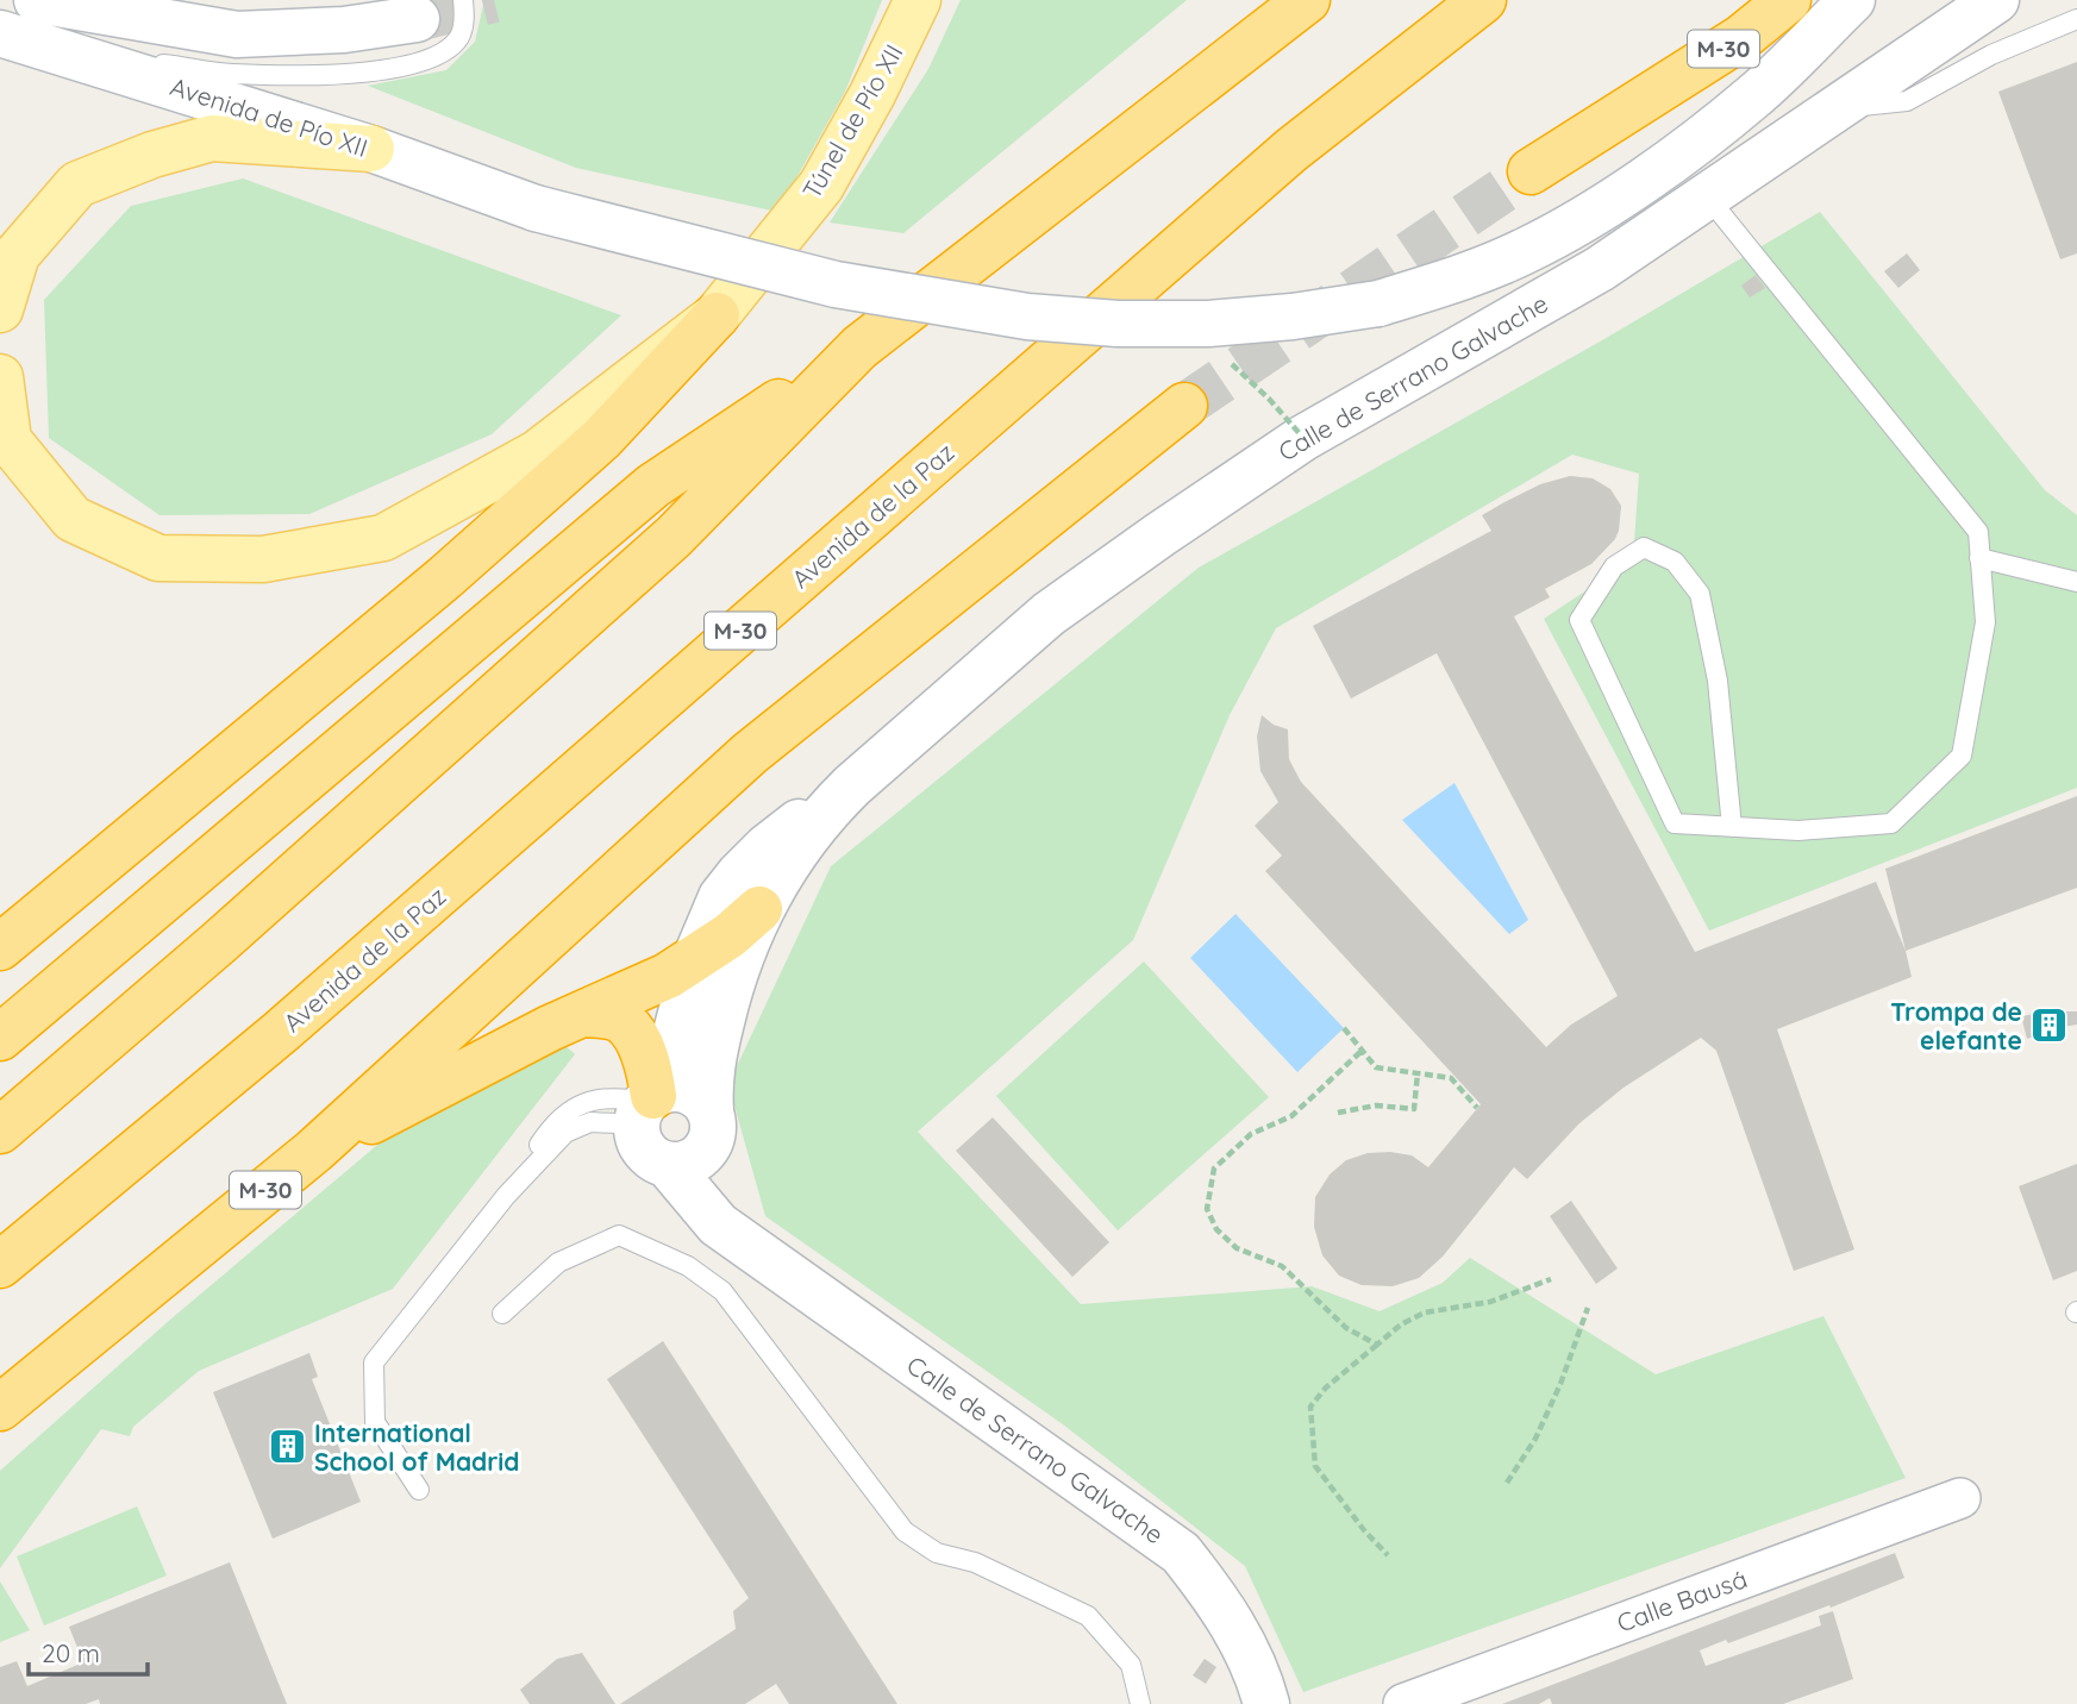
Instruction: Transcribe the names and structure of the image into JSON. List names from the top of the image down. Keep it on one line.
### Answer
{"streets":{"highway":["M-30","Avenida de la Paz"],"main road":["Túnel de Pío XII"],"street":["Avenida de Pío XII","Calle de Serrano Galvache","Calle Bausá"]},"places":{"building":["Trompa de elefante","International School of Madrid"]},"scale_bar":"20 m"}
